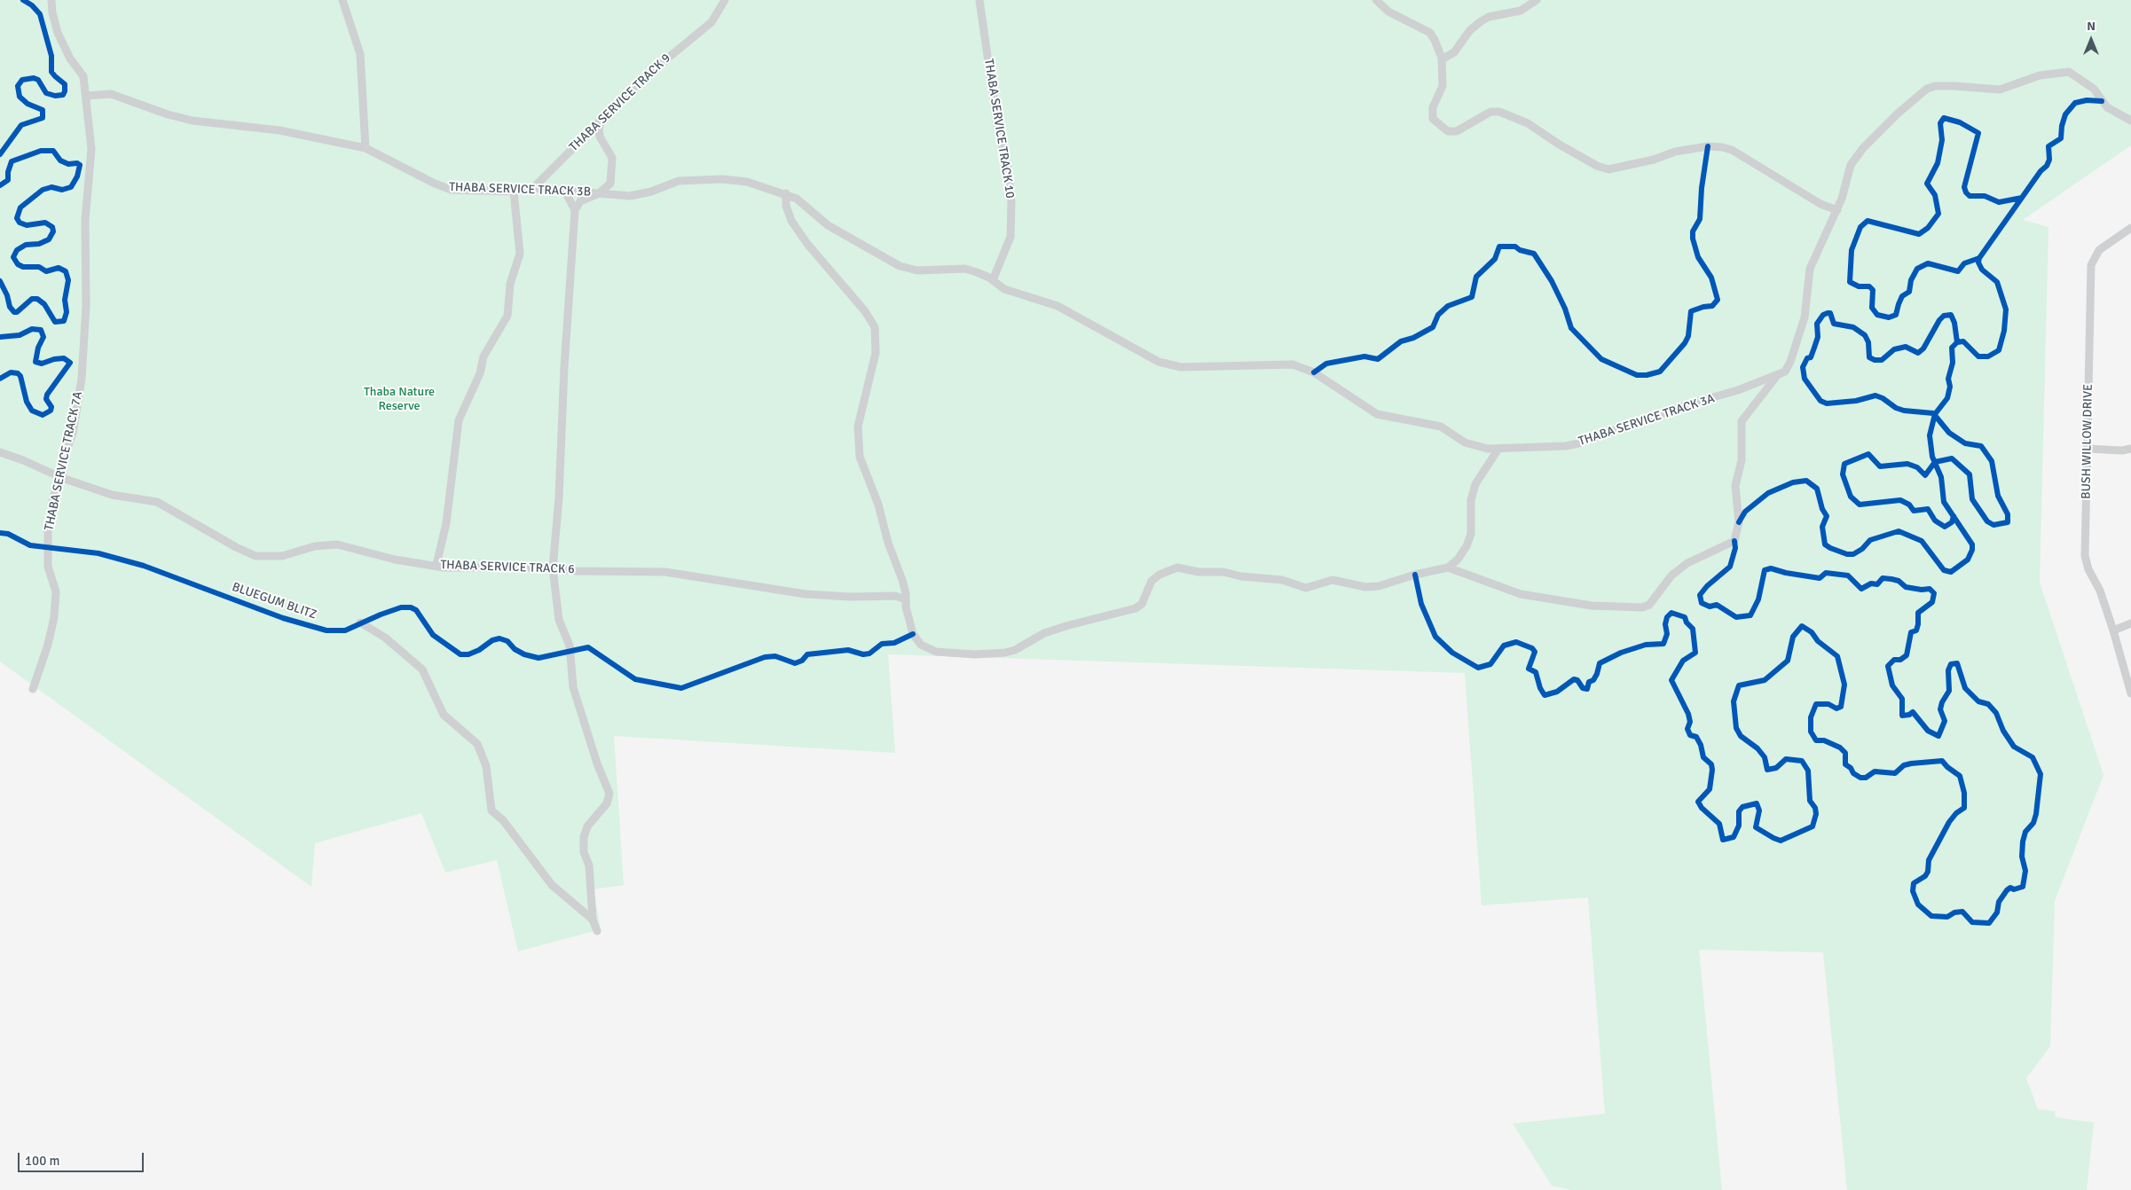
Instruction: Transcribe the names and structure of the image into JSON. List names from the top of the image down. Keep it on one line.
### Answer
{"streets":{"street":["THABA SERVICE TRACK 9","THABA SERVICE TRACK 10","THABA SERVICE TRACK 3B","THABA SERVICE TRACK 3A","BUSH WILLOW DRIVE","THABA SERVICE TRACK 7A","THABA SERVICE TRACK 6"],"cycle path":["BLUEGUM BLITZ"]},"crossings":[["THABA SERVICE TRACK 9","THABA SERVICE TRACK 3B"],["THABA SERVICE TRACK 10","THABA SERVICE TRACK 3B"],["THABA SERVICE TRACK 10","THABA SERVICE TRACK 3A"],["THABA SERVICE TRACK 3B","THABA SERVICE TRACK 3A"],["THABA SERVICE TRACK 3B","THABA SERVICE TRACK 7A"],["THABA SERVICE TRACK 7A","THABA SERVICE TRACK 6"]],"parks":["Thaba Nature Reserve"],"scale_bar":"100 m","north":"top"}
